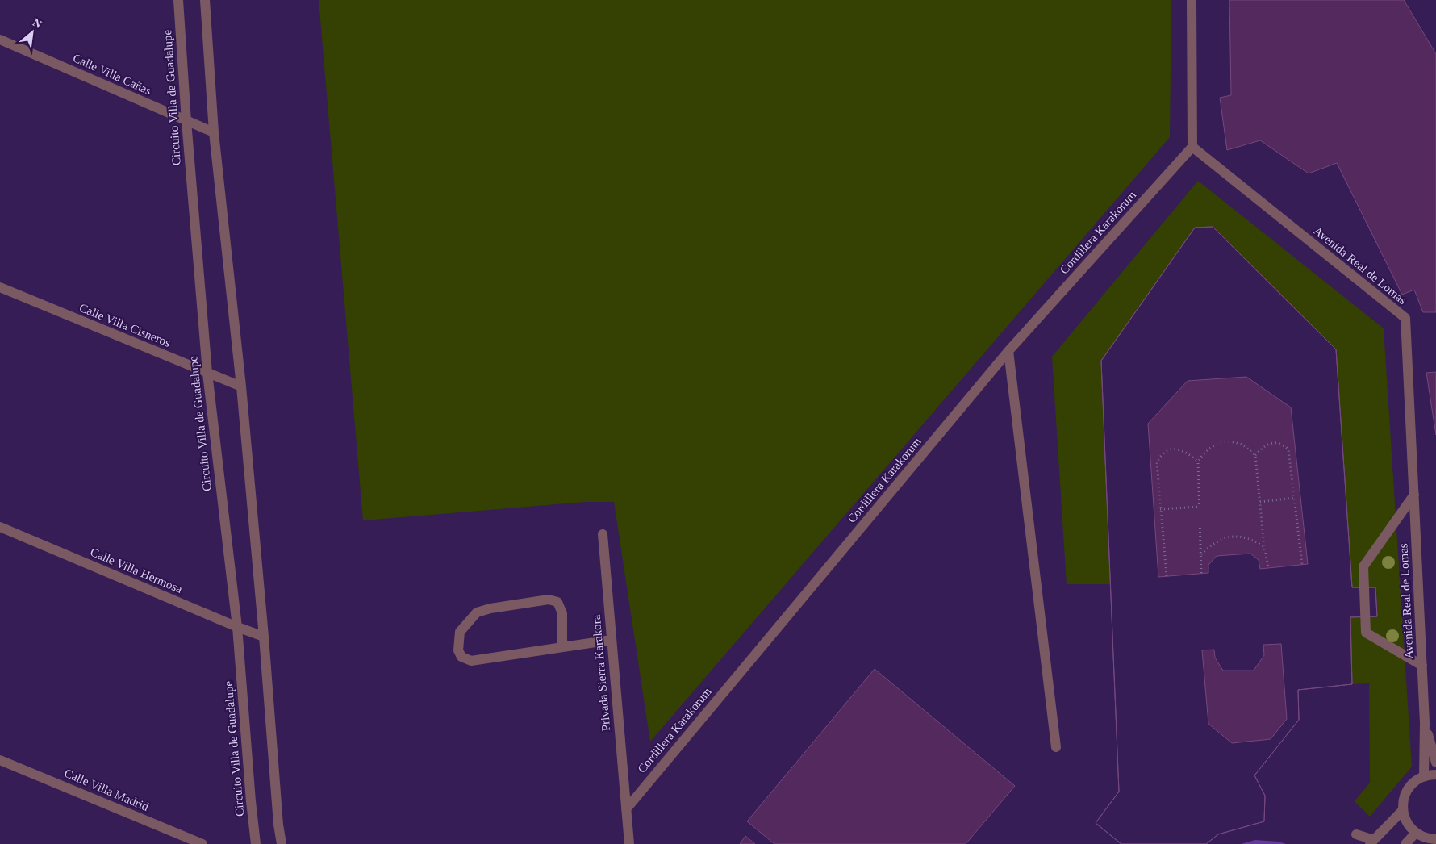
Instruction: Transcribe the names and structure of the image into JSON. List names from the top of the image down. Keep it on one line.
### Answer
{"streets":{"street":["Calle Villa Cañas","Circuito Villa de Guadalupe","Cordillera Karakorum","Avenida Real de Lomas","Calle Villa Cisneros","Calle Villa Hermosa","Privada Sierra Karakora","Calle Villa Madrid"]},"crossings":[["Calle Villa Cañas","Circuito Villa de Guadalupe"],["Circuito Villa de Guadalupe","Calle Villa Cisneros"],["Circuito Villa de Guadalupe","Calle Villa Hermosa"],["Cordillera Karakorum","Avenida Real de Lomas"],["Cordillera Karakorum","Privada Sierra Karakora"]],"north":"top right"}
